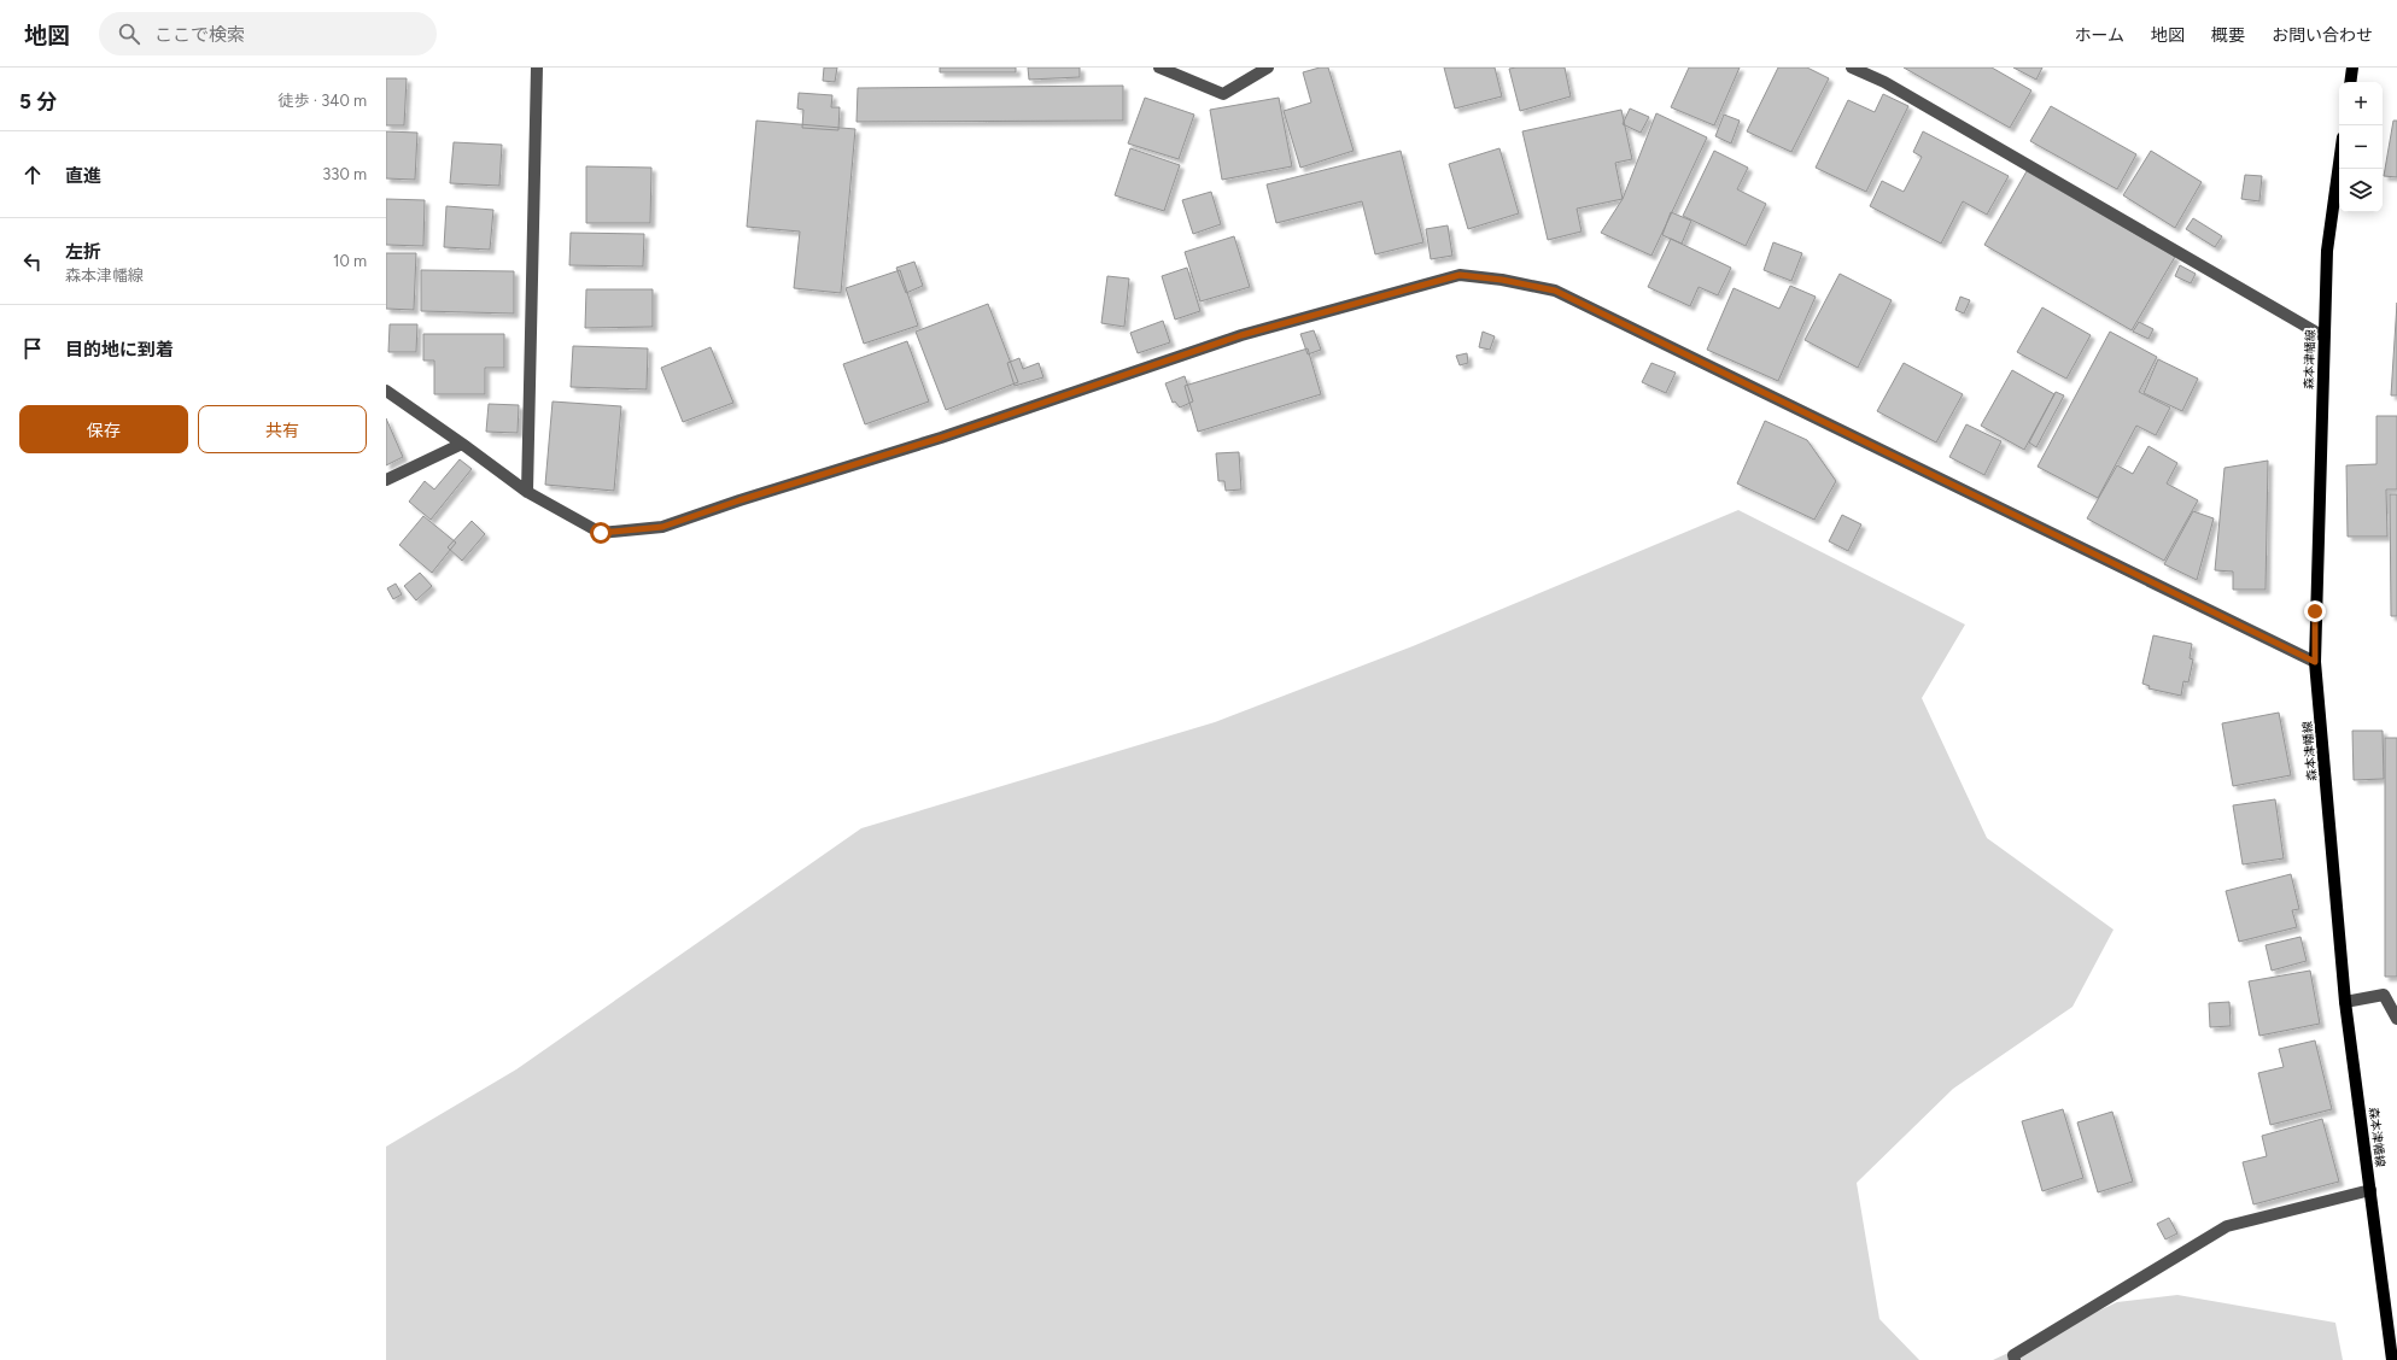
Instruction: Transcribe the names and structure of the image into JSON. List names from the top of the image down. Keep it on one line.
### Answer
{"streets":{"main road":["森本津幡線"]},"page":{"header":"地図","search":"ここで検索","nav":["ホーム","地図","概要","お問い合わせ"],"heading":["5 分","徒歩 · 340 m"],"map_buttons":["+","−"],"list":[["直進","330 m"],["左折","森本津幡線","10 m"],"目的地に到着"],"buttons":["保存","共有"]}}
